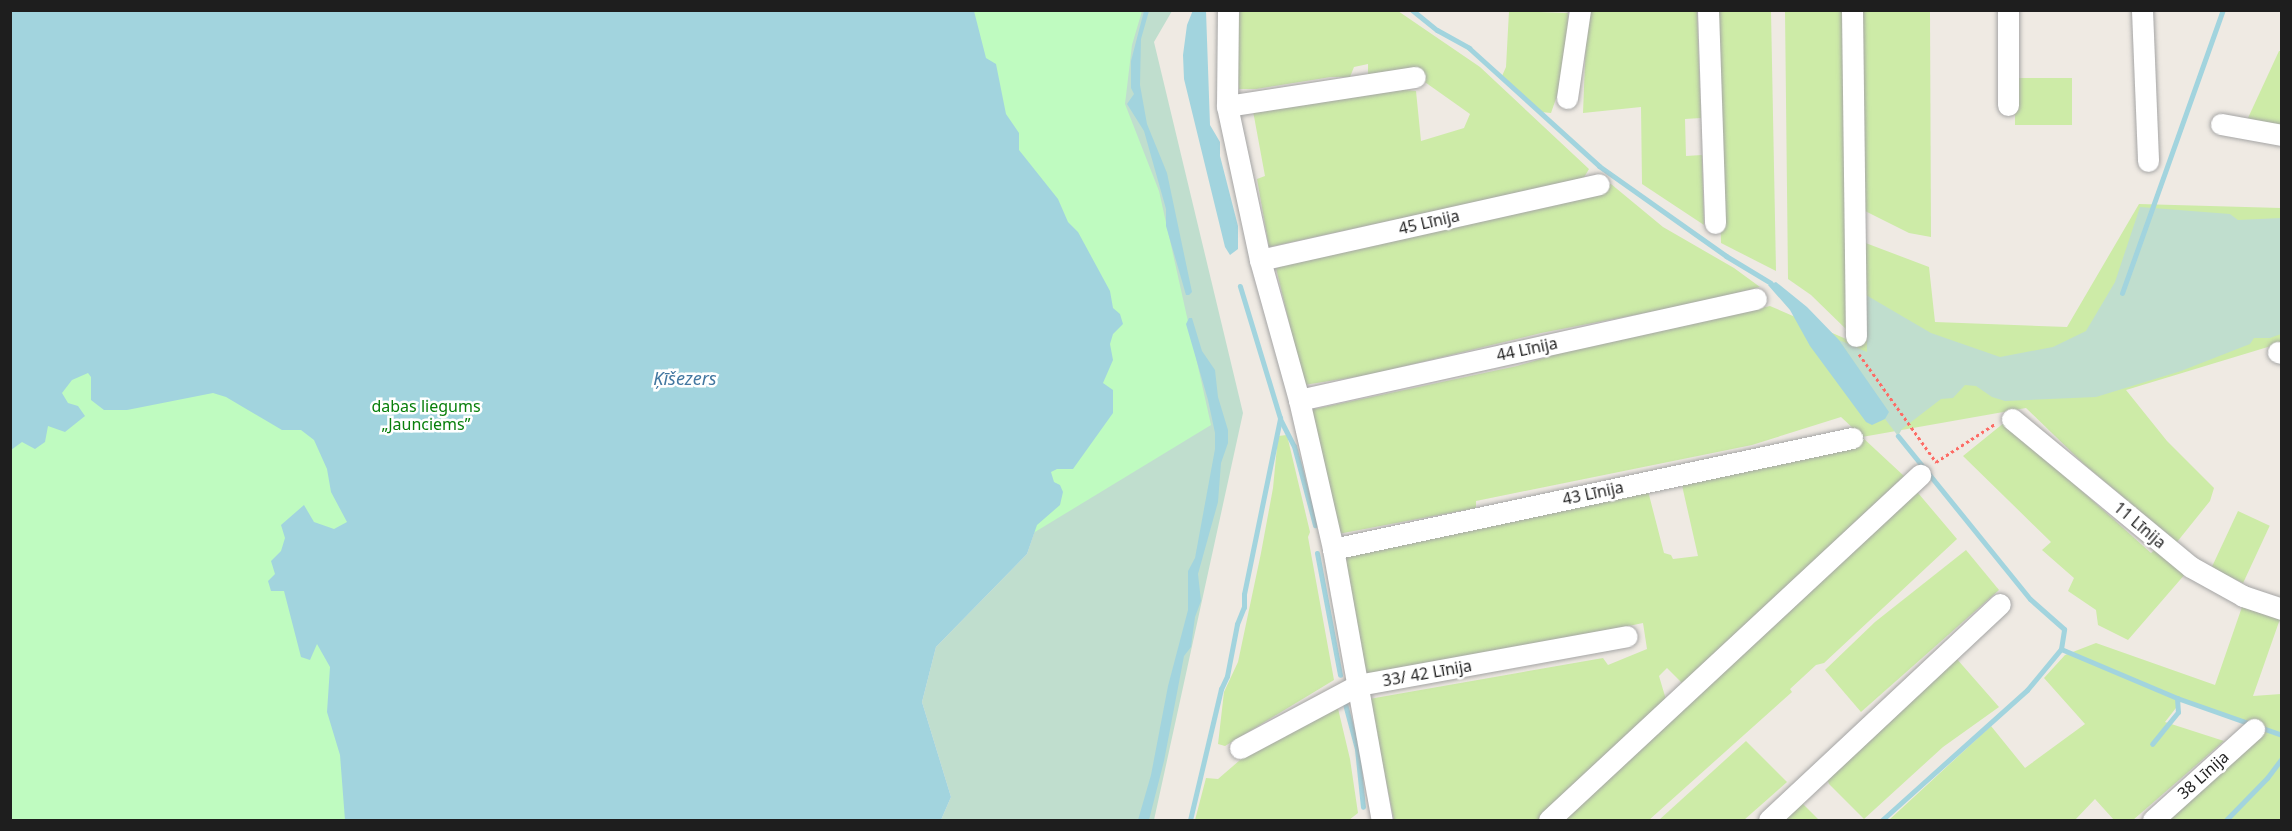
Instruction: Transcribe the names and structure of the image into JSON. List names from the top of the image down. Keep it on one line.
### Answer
{"streets":{"street":["45 Līnija","44 Līnija","43 Līnija","11 Līnija","33/ 42 Līnija","38 Līnija"]},"water":["Ķīšezers"],"parks":["dabas liegums „Jaunciems”"]}
